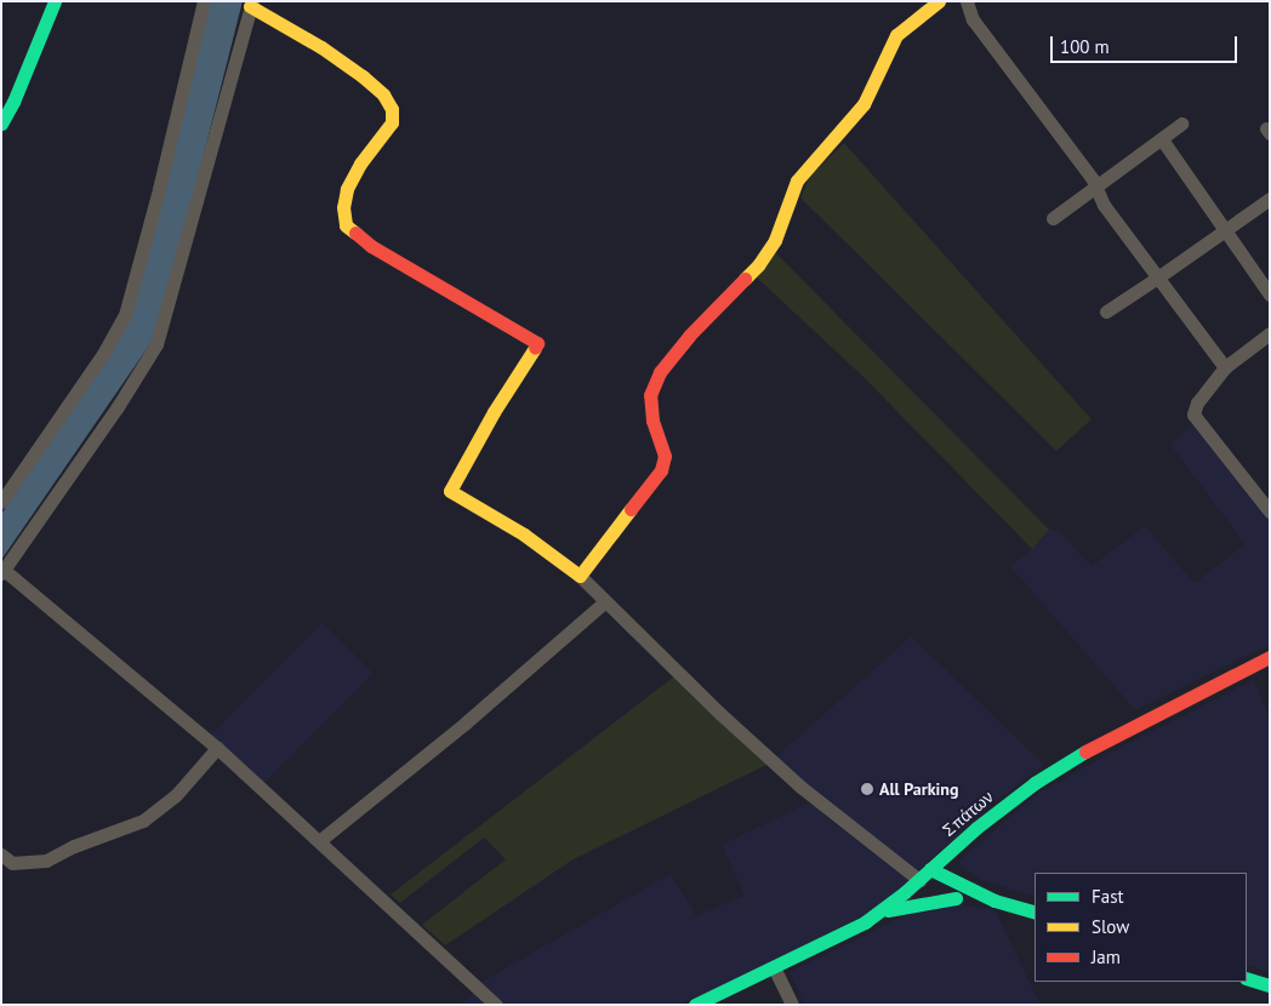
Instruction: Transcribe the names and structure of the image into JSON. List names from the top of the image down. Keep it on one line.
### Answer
{"streets":{"street":["Σπάτων"]},"places":["All Parking"],"legend":["Fast","Slow","Jam"],"scale_bar":"100 m"}
